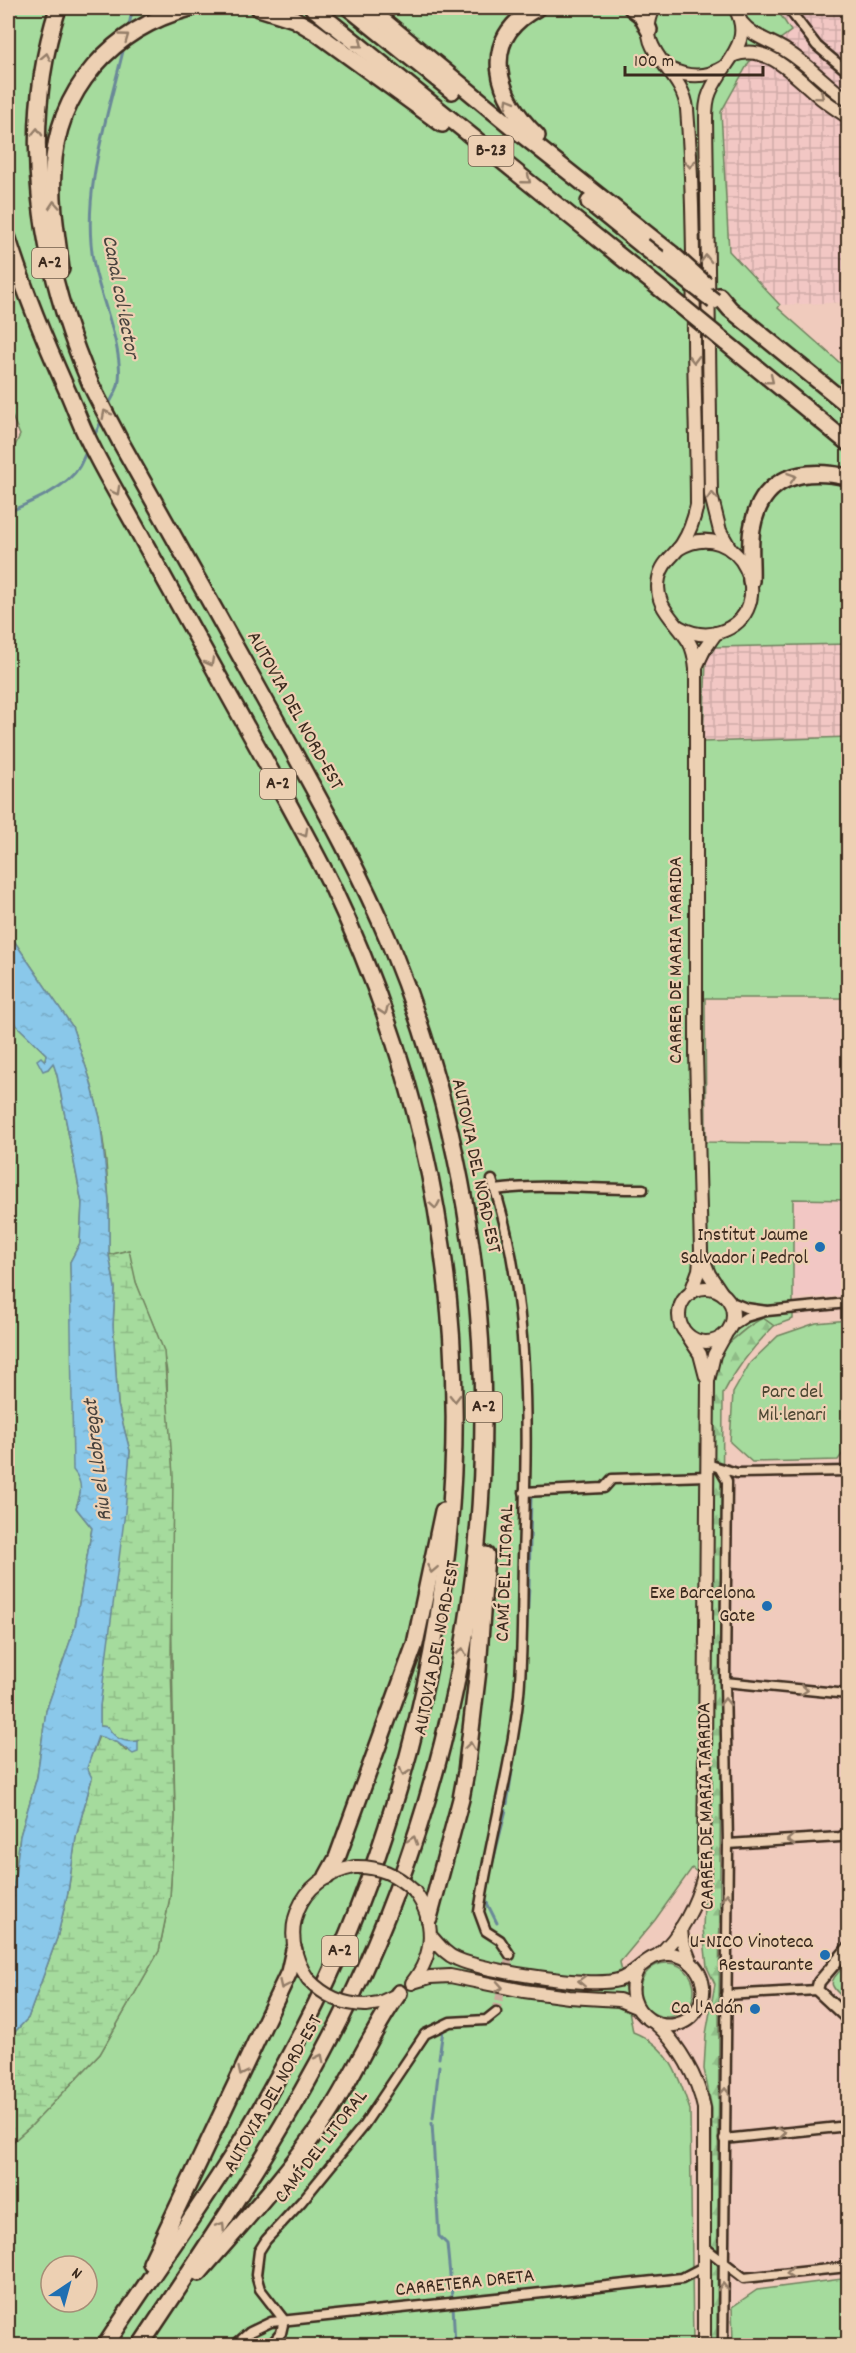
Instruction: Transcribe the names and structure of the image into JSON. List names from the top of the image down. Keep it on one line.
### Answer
{"streets":{"highway":["B-23","A-2","AUTOVIA DEL NORD-EST"],"main road":["CARRER DE MARIA TARRIDA"],"street":["CAMÍ DEL LITORAL","CARRETERA DRETA"]},"crossings":[["CAMÍ DEL LITORAL","CARRETERA DRETA"]],"water":["Canal col·lector","Riu el Llobregat"],"parks":["Parc del Mil·lenari"],"places":["Institut Jaume Salvador i Pedrol","Exe Barcelona Gate","U-NICO Vinoteca Restaurante","Ca l'Adán"],"scale_bar":"100 m","north":"top right"}
